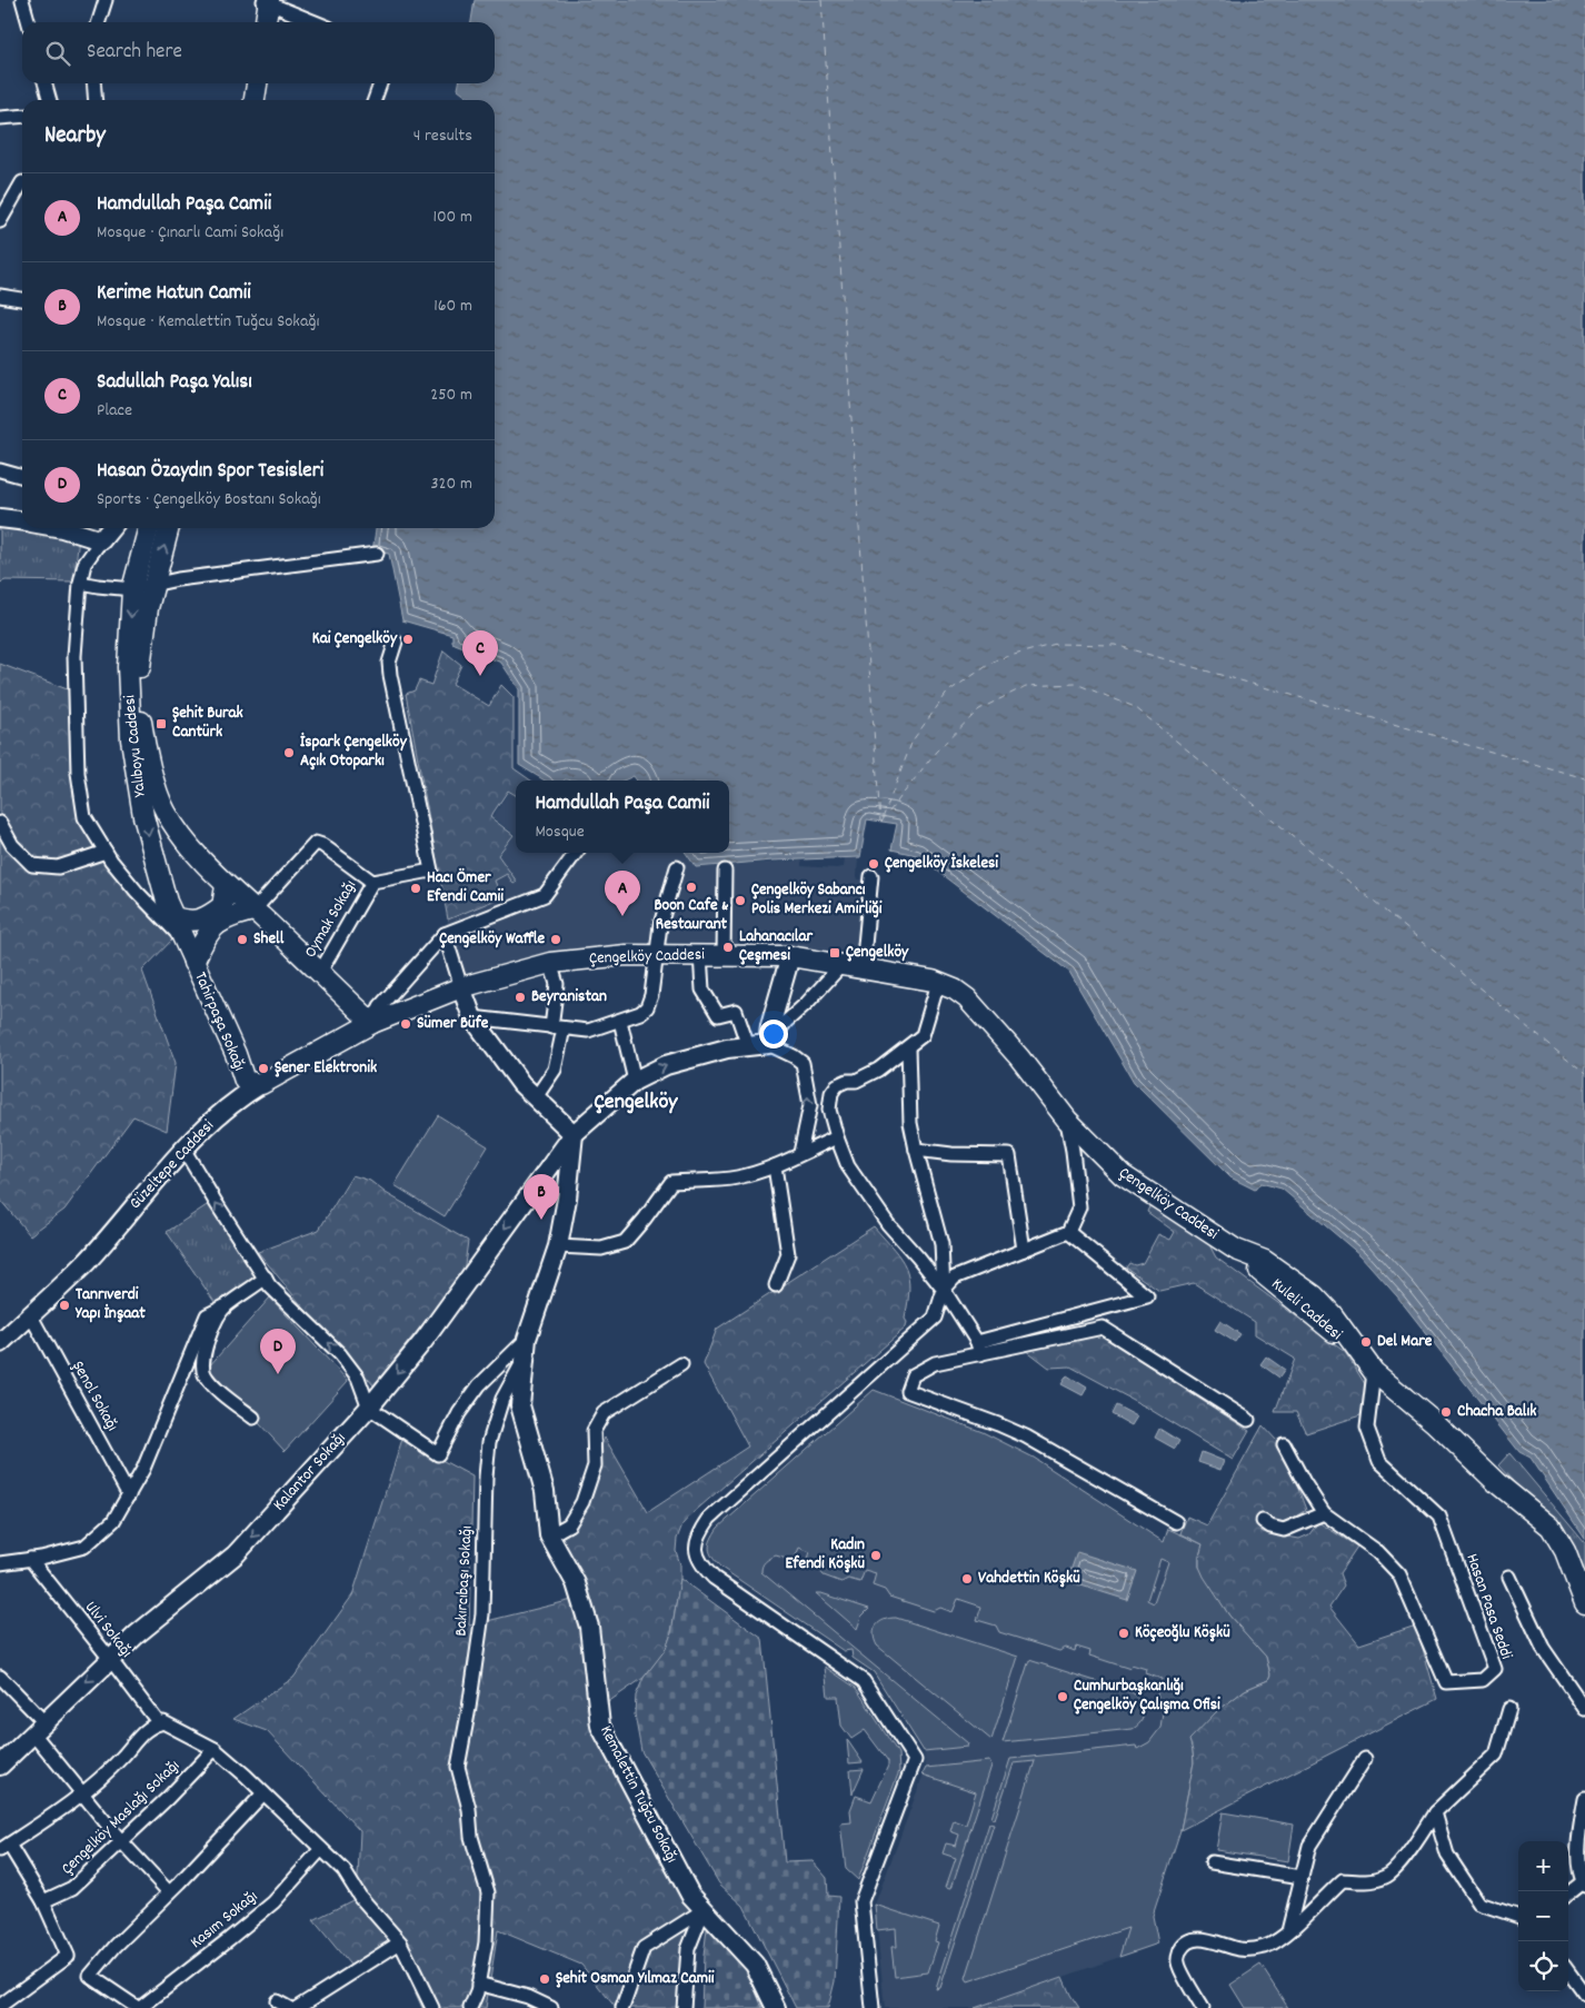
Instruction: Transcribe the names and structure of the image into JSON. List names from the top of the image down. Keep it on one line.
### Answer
{"streets":{"main road":["Yalıboyu Caddesi","Çengelköy Caddesi","Tahirpaşa Sokağı","Güzeltepe Caddesi","Kuleli Caddesi"],"street":["Oymak Sokağı","Şenol Sokağı","Kalantor Sokağı","Bakırcıbaşı Sokağı","Hasan Pasa Seddi","Ulvi Sokağı","Kemalettin Tuğcu Sokağı","Çengelköy Maslağı Sokağı","Kasım Sokağı"]},"crossings":[["Yalıboyu Caddesi","Tahirpaşa Sokağı"],["Çengelköy Caddesi","Güzeltepe Caddesi"],["Çengelköy Caddesi","Kuleli Caddesi"],["Tahirpaşa Sokağı","Güzeltepe Caddesi"],["Güzeltepe Caddesi","Şenol Sokağı"],["Kuleli Caddesi","Hasan Pasa Seddi"],["Kalantor Sokağı","Ulvi Sokağı"],["Kalantor Sokağı","Kemalettin Tuğcu Sokağı"],["Bakırcıbaşı Sokağı","Kemalettin Tuğcu Sokağı"]],"districts":["Çengelköy"],"places":{"other":["Kai Çengelköy","İspark Çengelköy Açık Otoparkı","Çengelköy İskelesi","Boon Cafe & Restaurant","Hacı Ömer Efendi Camii","Çengelköy Sabancı Polis Merkezi Amirliği","Shell","Çengelköy Waffle","Lahanacılar Çeşmesi","Beyranistan","Sümer Büfe","Şener Elektronik","Tanrıverdi Yapı İnşaat","Del Mare","Chacha Balık","Kadın Efendi Köşkü","Vahdettin Köşkü","Köçeoğlu Köşkü","Cumhurbaşkanlığı Çengelköy Çalışma Ofisi","Şehit Osman Yılmaz Camii"],"transit":["Şehit Burak Cantürk","Çengelköy"]},"page":{"search":"Search here","heading":["Nearby","4 results"],"list":[{"mark":"A","name":"Hamdullah Paşa Camii","note":"Mosque · Çınarlı Cami Sokağı","value":"100 m"},{"mark":"B","name":"Kerime Hatun Camii","note":"Mosque · Kemalettin Tuğcu Sokağı","value":"160 m"},{"mark":"C","name":"Sadullah Paşa Yalısı","note":"Place","value":"250 m"},{"mark":"D","name":"Hasan Özaydın Spor Tesisleri","note":"Sports · Çengelköy Bostanı Sokağı","value":"320 m"}],"pins":["C","A","B","D"],"popup":["Hamdullah Paşa Camii","Mosque"],"map_buttons":["+","−"]}}
